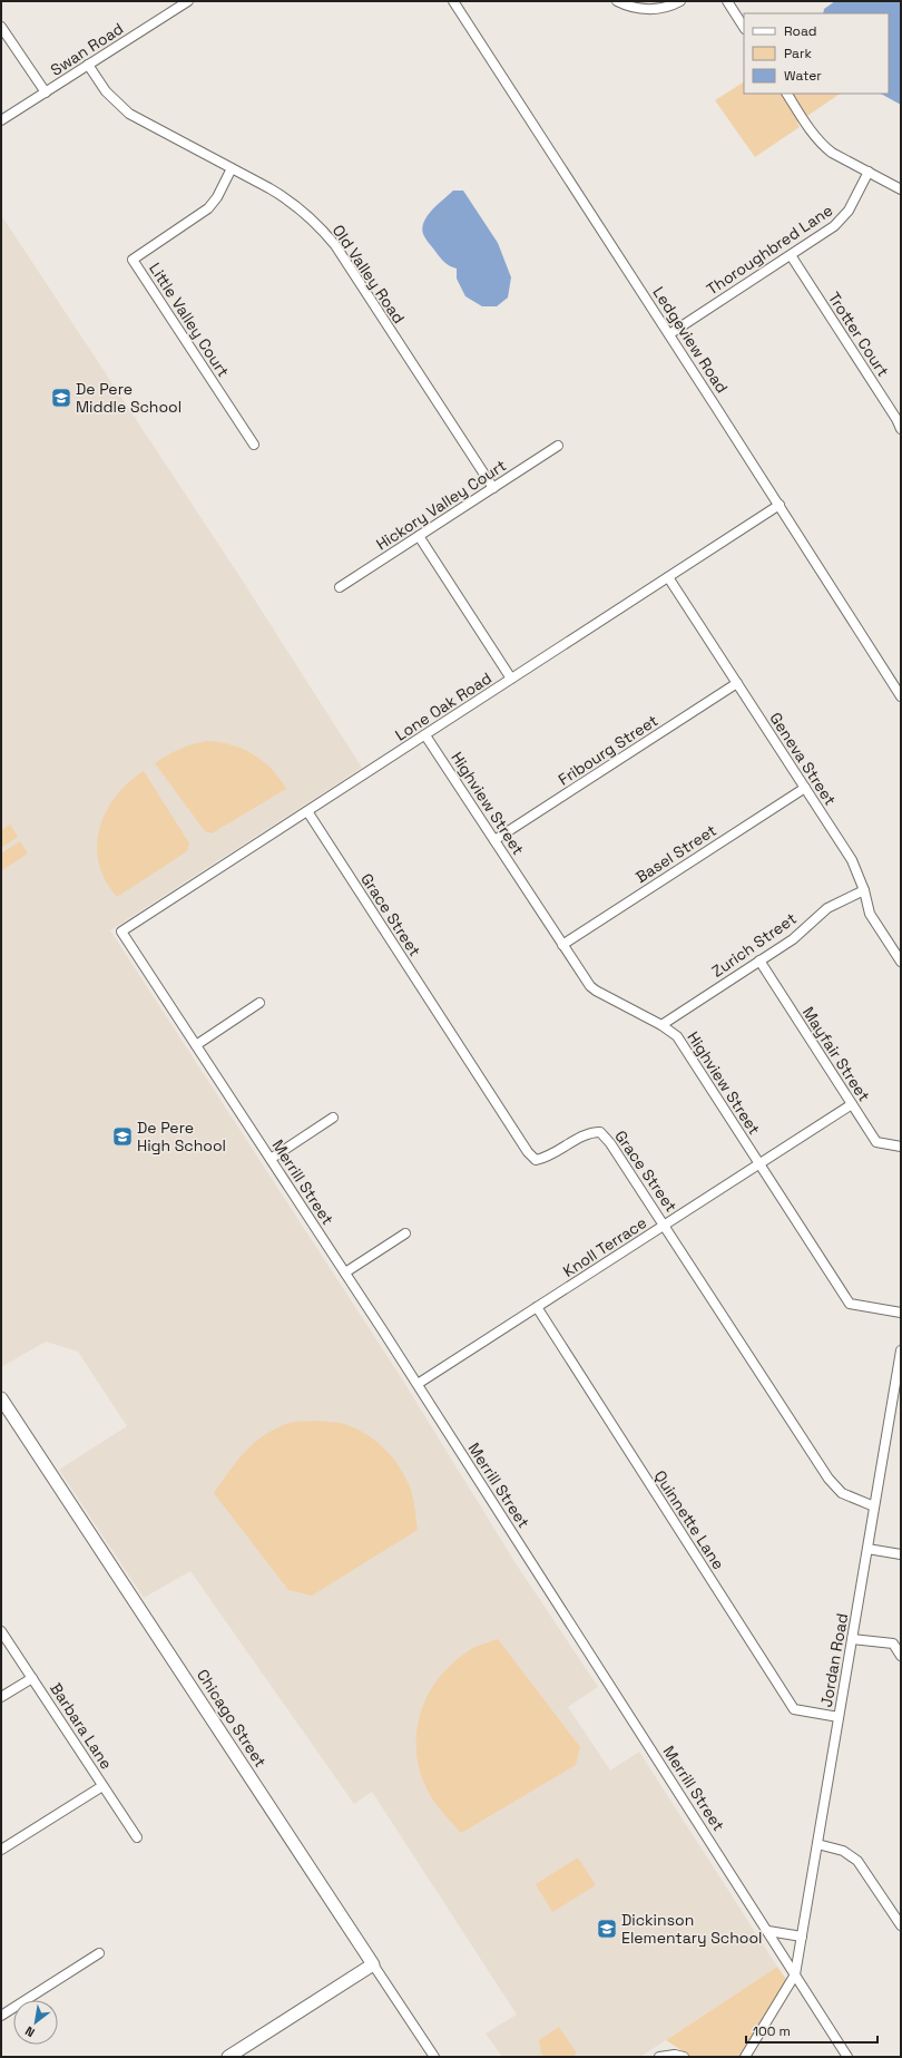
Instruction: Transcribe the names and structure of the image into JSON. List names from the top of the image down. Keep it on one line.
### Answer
{"streets":{"street":["Swan Road","Thoroughbred Lane","Old Valley Road","Little Valley Court","Trotter Court","Ledgeview Road","Hickory Valley Court","Lone Oak Road","Fribourg Street","Geneva Street","Highview Street","Basel Street","Grace Street","Zurich Street","Mayfair Street","Merrill Street","Knoll Terrace","Quinnette Lane","Jordan Road","Chicago Street","Barbara Lane"]},"crossings":[["Swan Road","Old Valley Road"],["Thoroughbred Lane","Trotter Court"],["Thoroughbred Lane","Ledgeview Road"],["Old Valley Road","Little Valley Court"],["Old Valley Road","Hickory Valley Court"],["Ledgeview Road","Lone Oak Road"],["Lone Oak Road","Geneva Street"],["Lone Oak Road","Highview Street"],["Lone Oak Road","Grace Street"],["Lone Oak Road","Merrill Street"],["Fribourg Street","Geneva Street"],["Fribourg Street","Highview Street"],["Geneva Street","Basel Street"],["Geneva Street","Zurich Street"],["Highview Street","Basel Street"],["Highview Street","Zurich Street"],["Highview Street","Knoll Terrace"],["Grace Street","Knoll Terrace"],["Grace Street","Jordan Road"],["Zurich Street","Mayfair Street"],["Mayfair Street","Knoll Terrace"],["Merrill Street","Knoll Terrace"],["Merrill Street","Jordan Road"],["Knoll Terrace","Quinnette Lane"],["Quinnette Lane","Jordan Road"]],"places":{"school or university":["De Pere Middle School","De Pere High School","Dickinson Elementary School"]},"legend":["Road","Park","Water"],"scale_bar":"100 m","north":"bottom left"}
